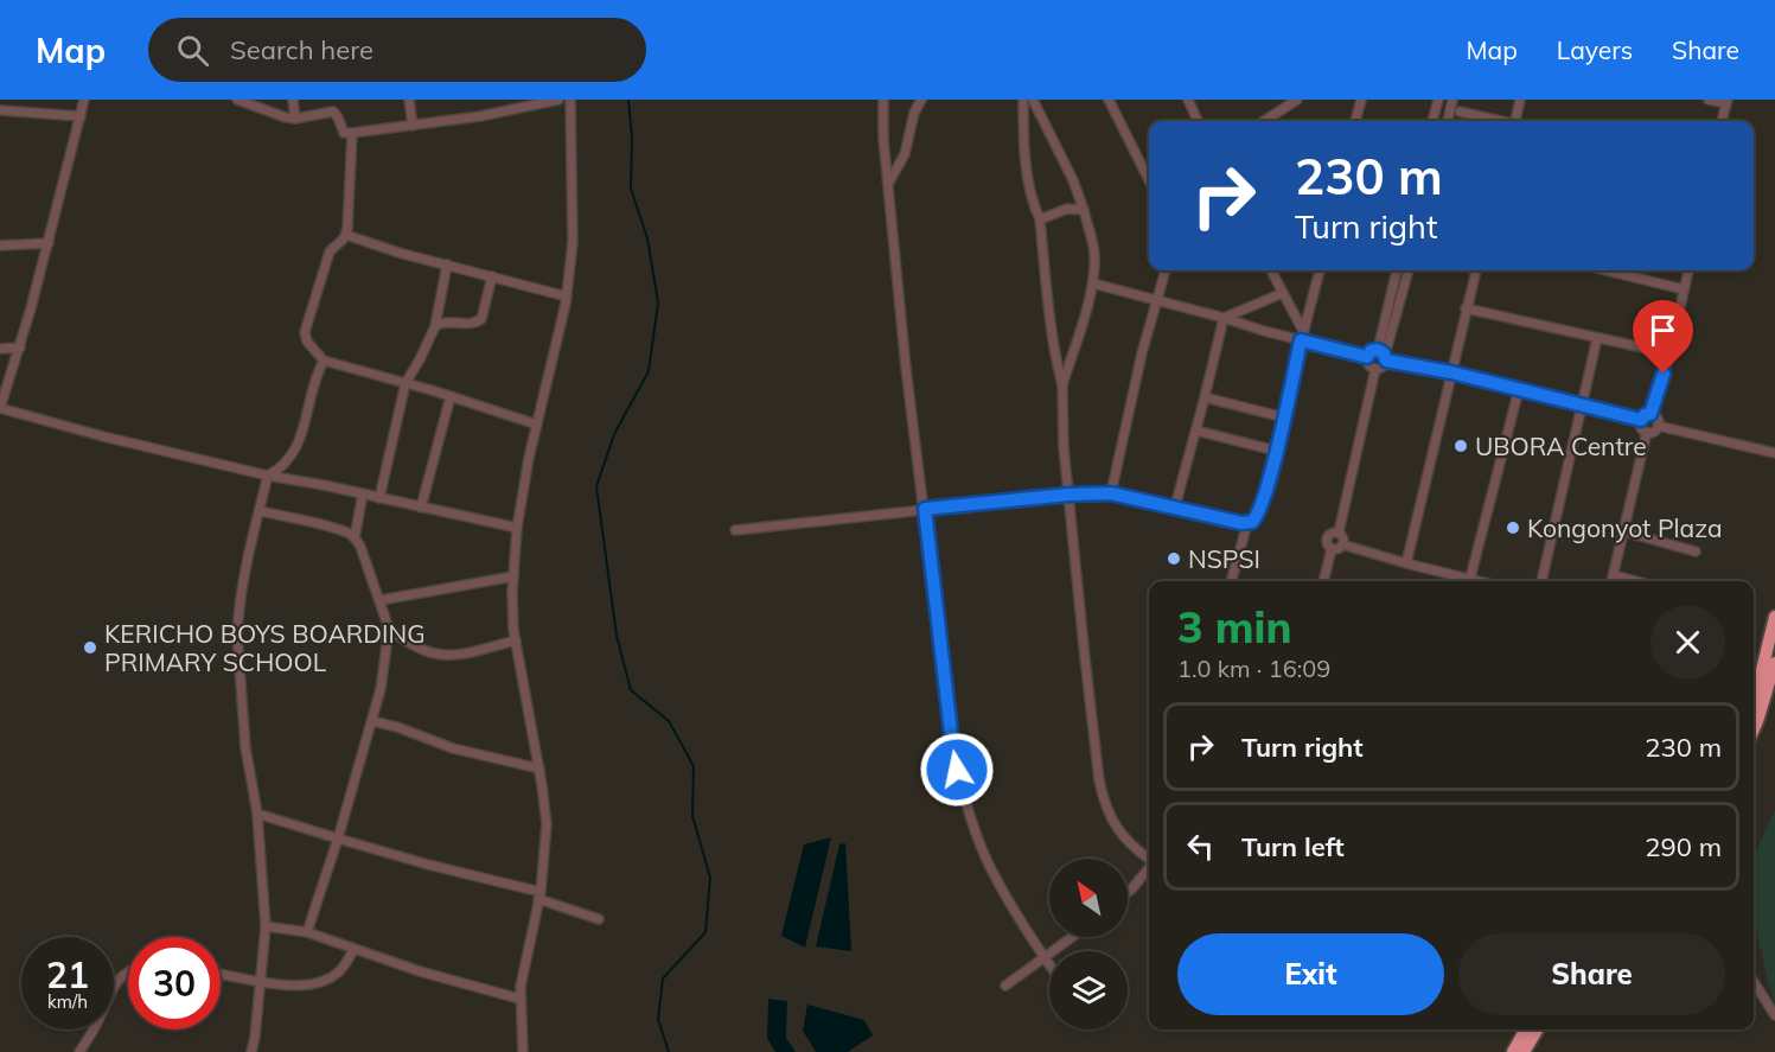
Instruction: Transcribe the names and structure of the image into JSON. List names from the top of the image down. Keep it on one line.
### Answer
{"places":["UBORA Centre","Kongonyot Plaza","NSPSI","KERICHO BOYS BOARDING PRIMARY SCHOOL"],"north":"top left","page":{"header":"Map","search":"Search here","nav":["Map","Layers","Share"],"turn":["230 m","Turn right"],"heading":["3 min","1.0 km · 16:09"],"list":[{"name":"Turn right","value":"230 m"},{"name":"Turn left","value":"290 m"}],"buttons":["Exit","Share"],"speed":"21 km/h","limit":"30"}}
